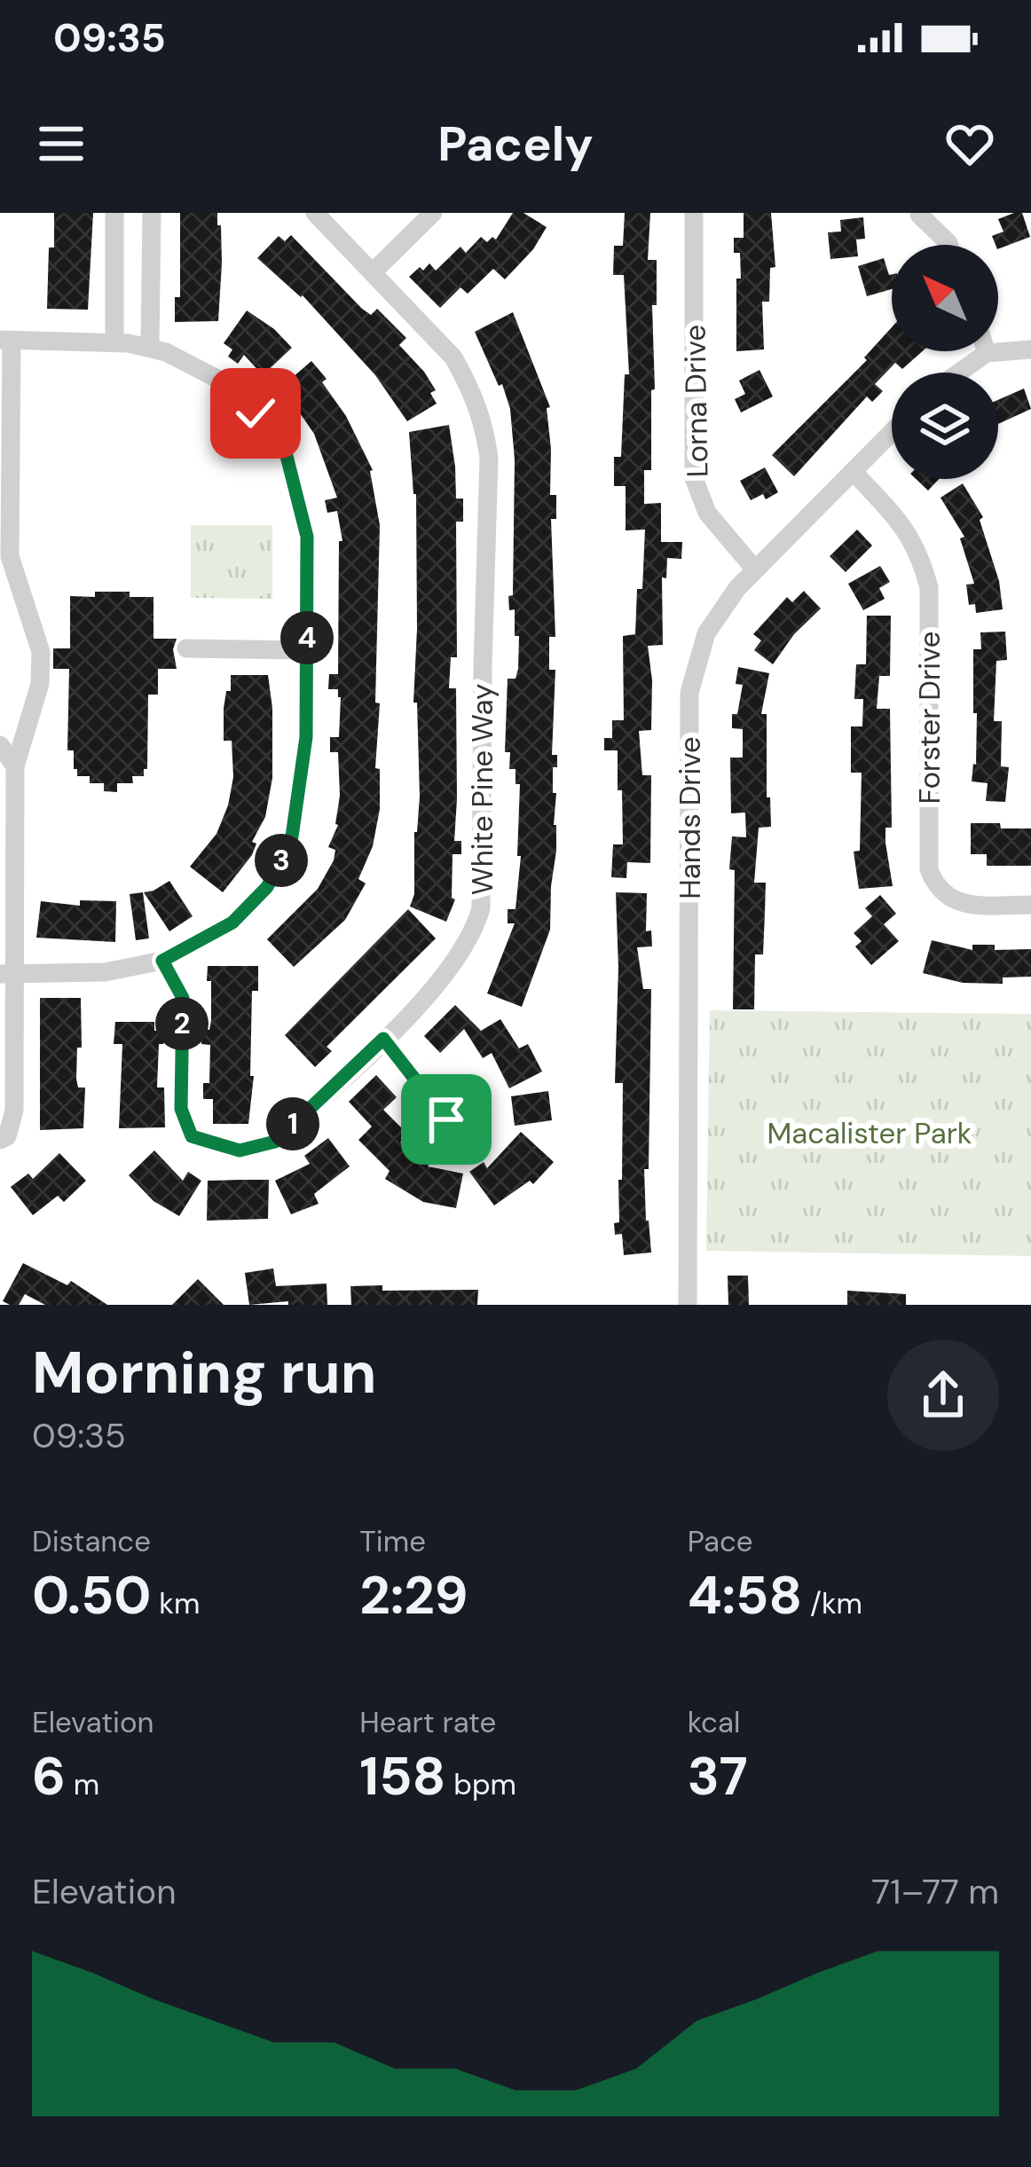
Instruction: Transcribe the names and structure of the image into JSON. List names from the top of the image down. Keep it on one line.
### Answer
{"streets":{"street":["Lorna Drive","Forster Drive","White Pine Way","Hands Drive"]},"crossings":[["Lorna Drive","Hands Drive"],["Forster Drive","Hands Drive"]],"parks":["Macalister Park"],"north":"top left","page":{"status":"09:35","header":"Pacely","pins":["4","3","2","1"],"heading":["Morning run","09:35"],"stats":[["Distance","0.50 km"],["Time","2:29"],["Pace","4:58 /km"],["Elevation","6 m"],["Heart rate","158 bpm"],["kcal","37"]],"chart":["Elevation","71–77 m"]}}
